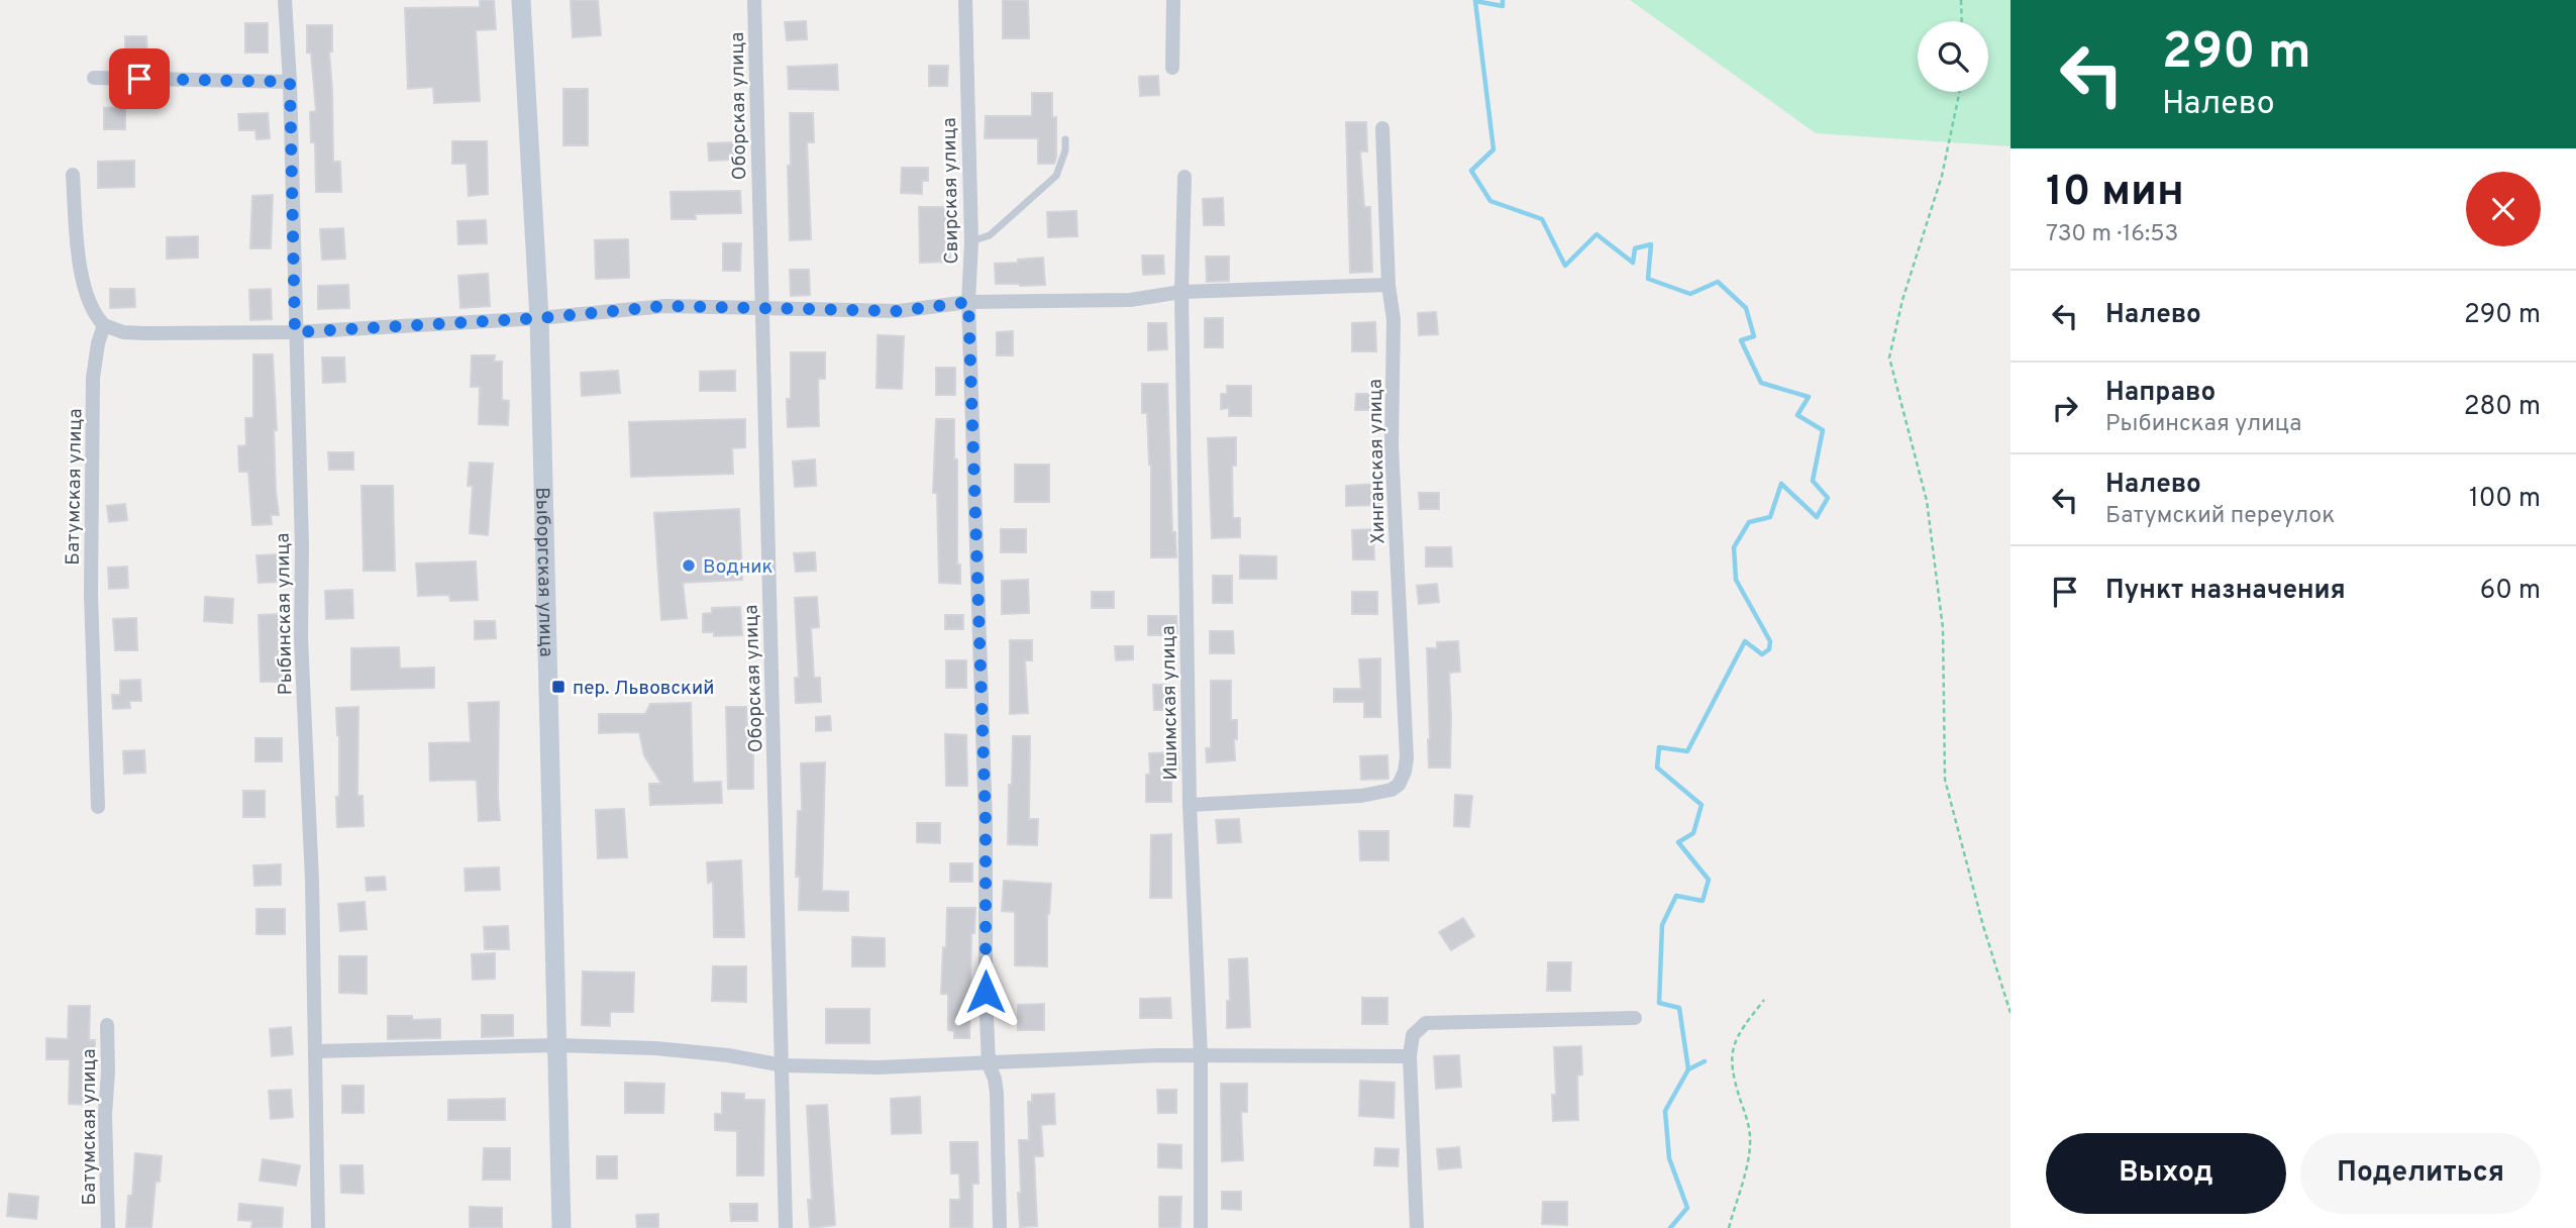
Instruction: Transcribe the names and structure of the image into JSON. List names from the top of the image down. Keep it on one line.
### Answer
{"streets":{"street":["Оборская улица","Свирская улица","Хинганская улица","Батумская улица","Выборгская улица","Рыбинская улица","Ишимская улица"]},"crossings":[["Хинганская улица","Ишимская улица"]],"places":{"other":["Водник"],"transit":["пер. Львовский"]},"page":{"turn":["290 m","Налево"],"heading":["10 мин","730 m · 16:53"],"list":[{"name":"Налево","value":"290 m"},{"name":"Направо","note":"Рыбинская улица","value":"280 m"},{"name":"Налево","note":"Батумский переулок","value":"100 m"},{"name":"Пункт назначения","value":"60 m"}],"buttons":["Выход","Поделиться"]}}
